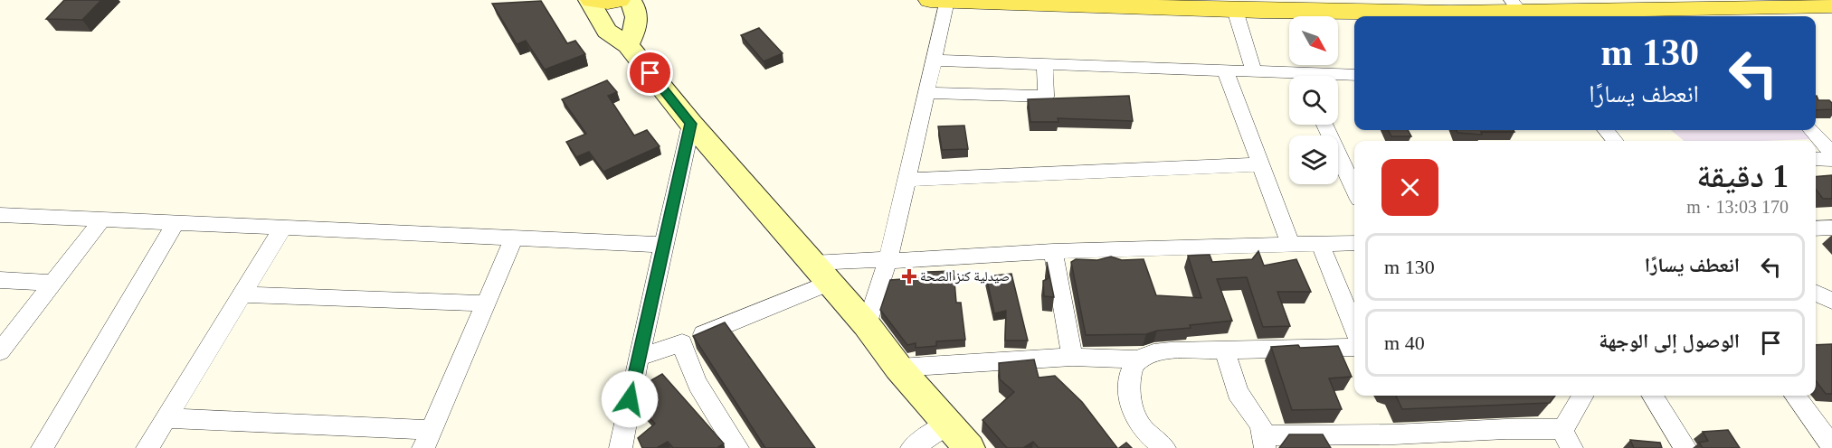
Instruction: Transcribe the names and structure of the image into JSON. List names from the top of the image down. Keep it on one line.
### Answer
{"places":{"health":["صيدلية كنز الصحة"]},"north":"bottom right","page":{"turn":["130 m","انعطف يسارًا"],"heading":["1 دقيقة","170 m · 13:03"],"list":[{"name":"انعطف يسارًا","value":"130 m"},{"name":"الوصول إلى الوجهة","value":"40 m"}]}}
